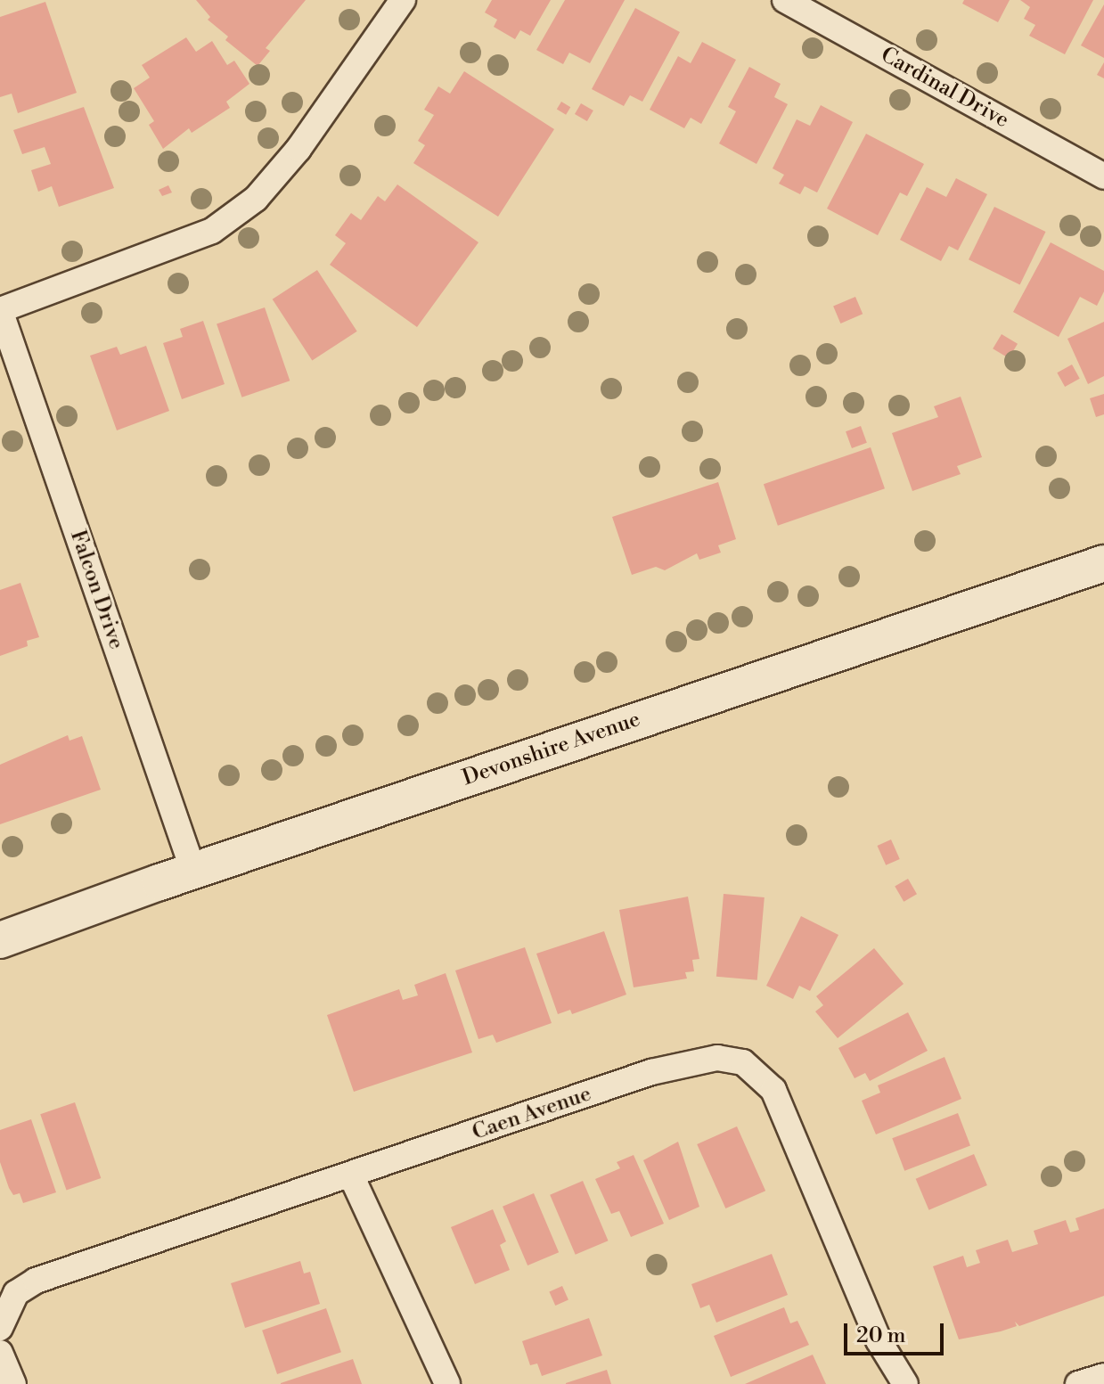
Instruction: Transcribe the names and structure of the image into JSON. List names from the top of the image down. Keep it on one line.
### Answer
{"streets":{"main road":["Devonshire Avenue"],"street":["Cardinal Drive","Falcon Drive","Caen Avenue"]},"crossings":[["Falcon Drive","Devonshire Avenue"]],"scale_bar":"20 m"}
